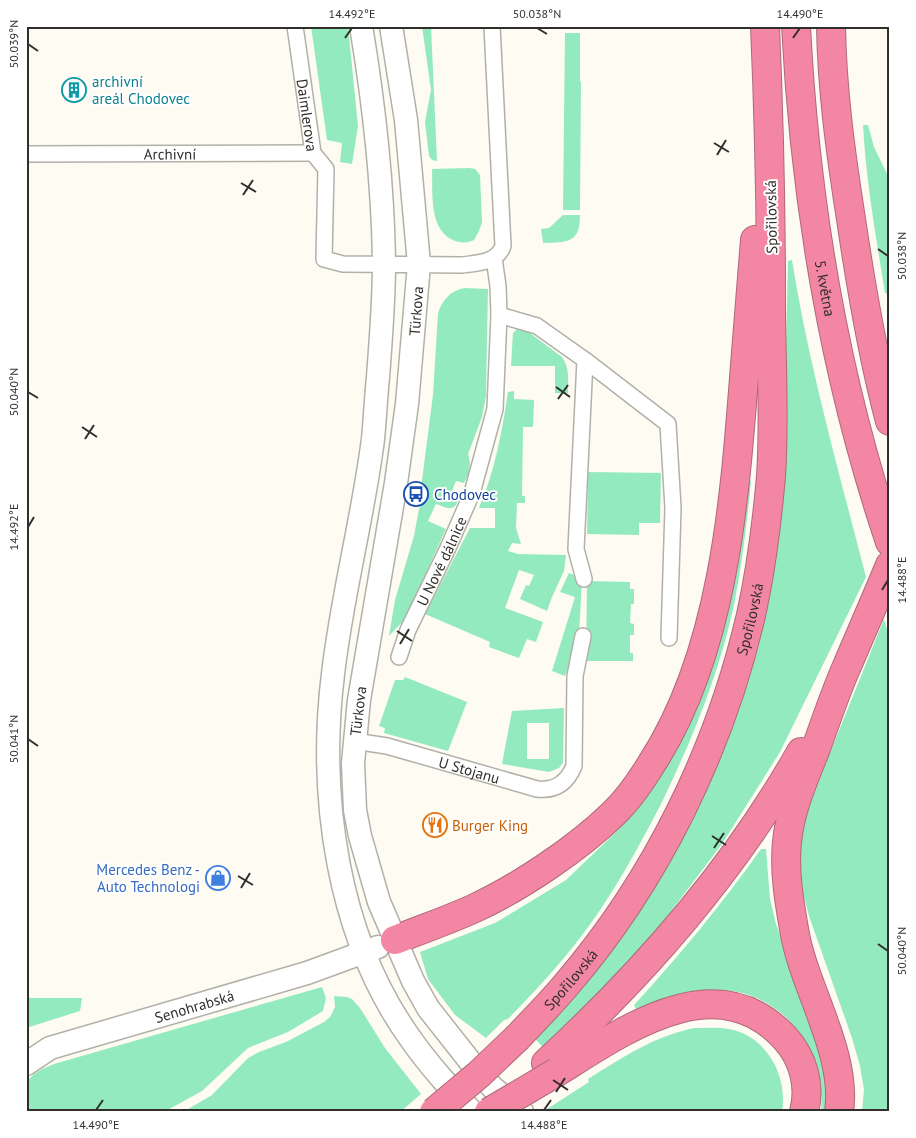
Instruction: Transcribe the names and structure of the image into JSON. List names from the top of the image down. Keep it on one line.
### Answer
{"streets":{"highway":["Spořilovská","5. května"],"main road":["Türkova","Senohrabská"],"street":["Daimlerova","Archivní","U Nové dálnice","U Stojanu"]},"crossings":[["Daimlerova","Archivní"],["Daimlerova","Türkova"],["Türkova","U Nové dálnice"],["Türkova","U Stojanu"],["Türkova","Senohrabská"]],"places":{"building":["archivní areál Chodovec"],"bus stop":["Chodovec"],"restaurant":["Burger King"],"shop":["Mercedes Benz - Auto Technologi"]},"coordinates":["14.492°E","50.038°N","14.490°E","50.039°N","50.040°N","14.488°E","50.041°N"]}
